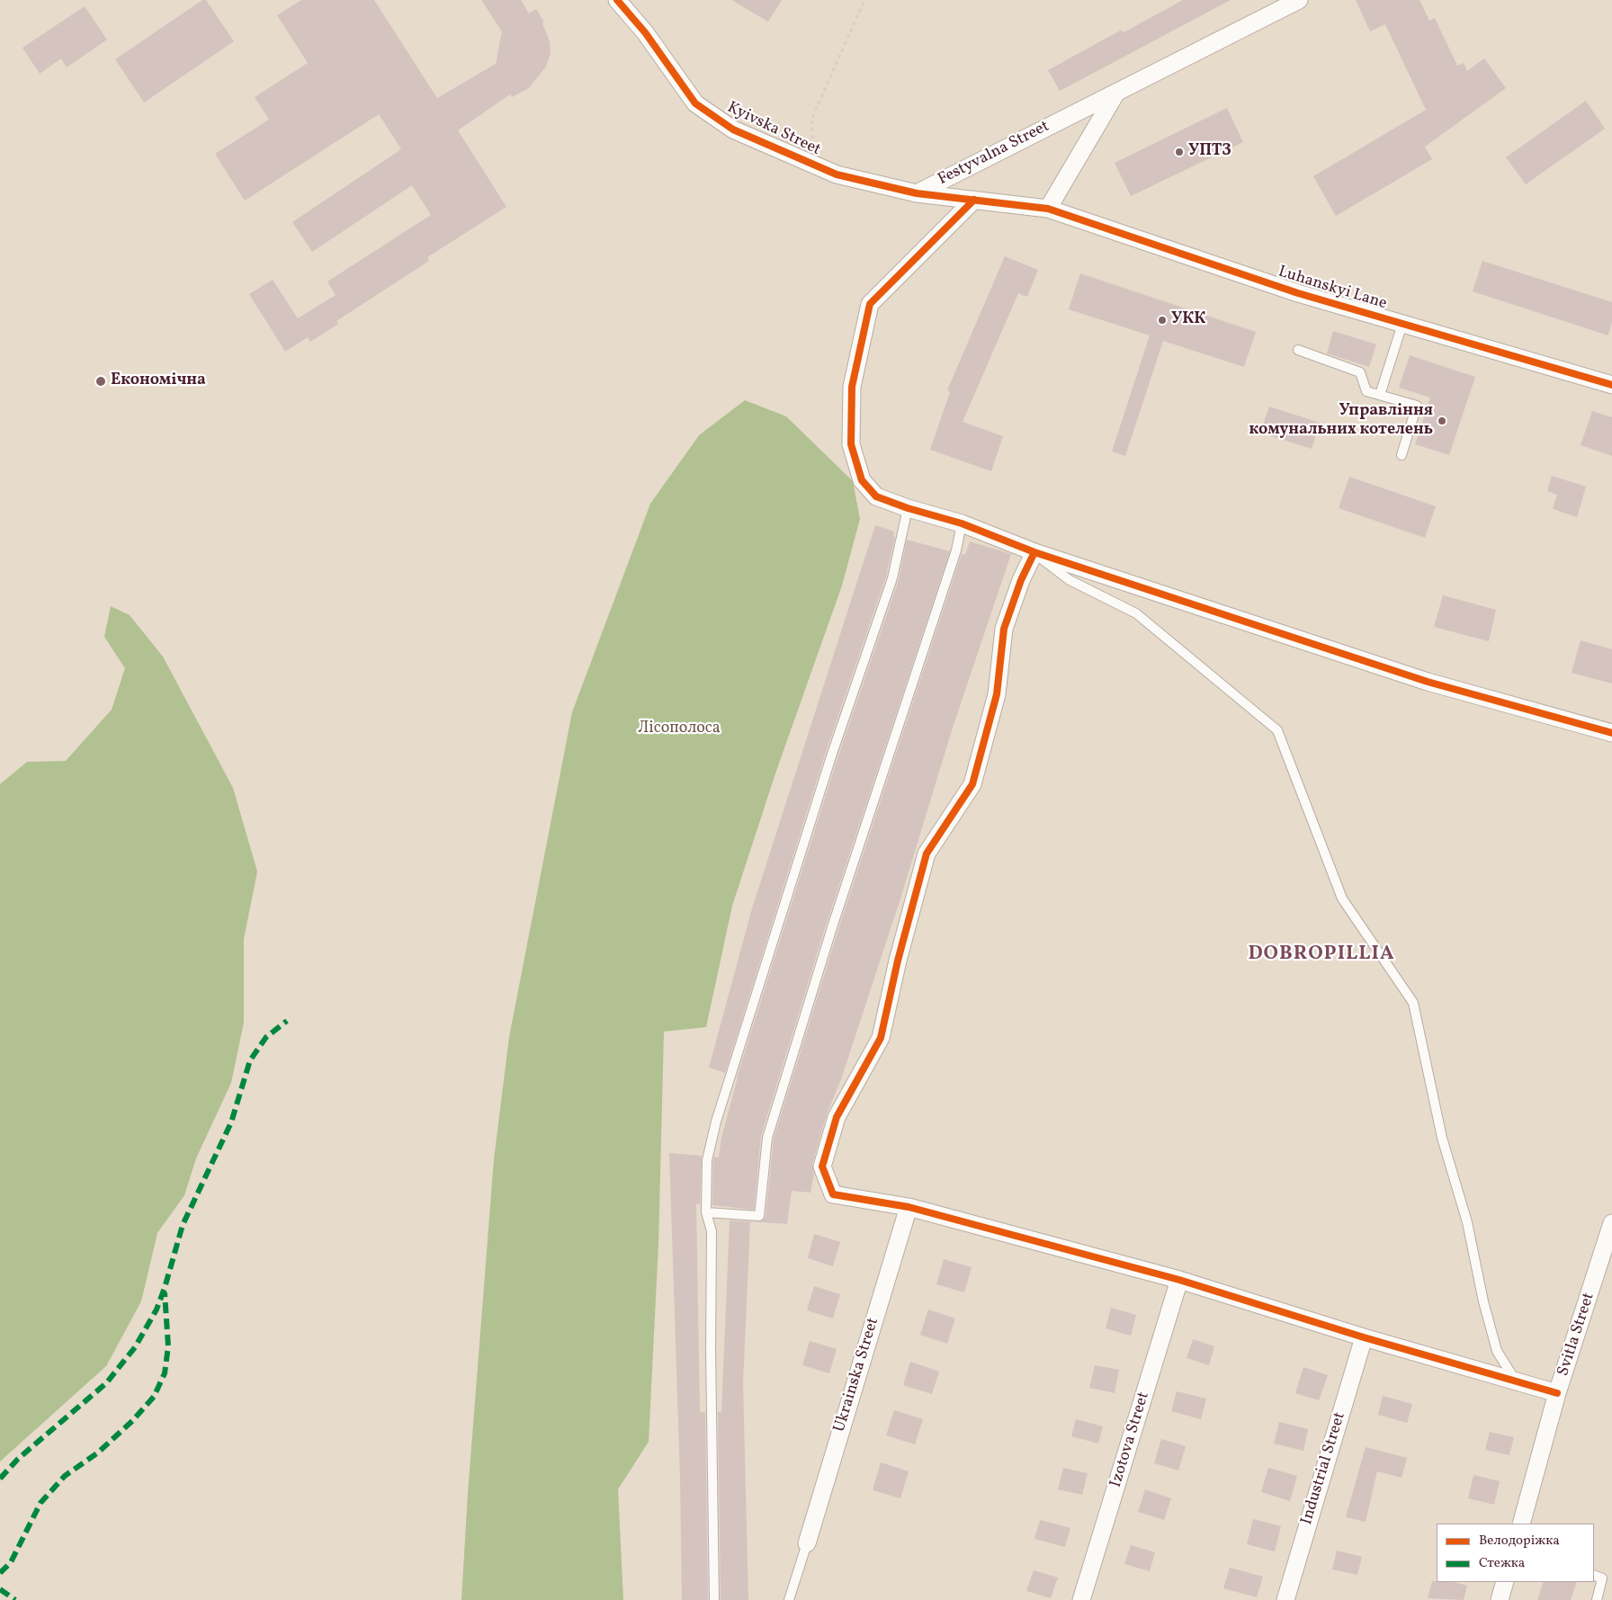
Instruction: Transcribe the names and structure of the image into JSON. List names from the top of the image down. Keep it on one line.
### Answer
{"streets":{"street":["Kyivska Street","Festyvalna Street","Luhanskyi Lane","Svitla Street","Ukrainska Street","Izotova Street","Industrial Street"]},"crossings":[["Kyivska Street","Festyvalna Street"],["Festyvalna Street","Luhanskyi Lane"]],"districts":["DOBROPILLIA"],"parks":["Лісополоса"],"places":["УПТЗ","УКК","Економічна","Управління комунальних котелень"],"legend":["Велодоріжка","Стежка"]}
